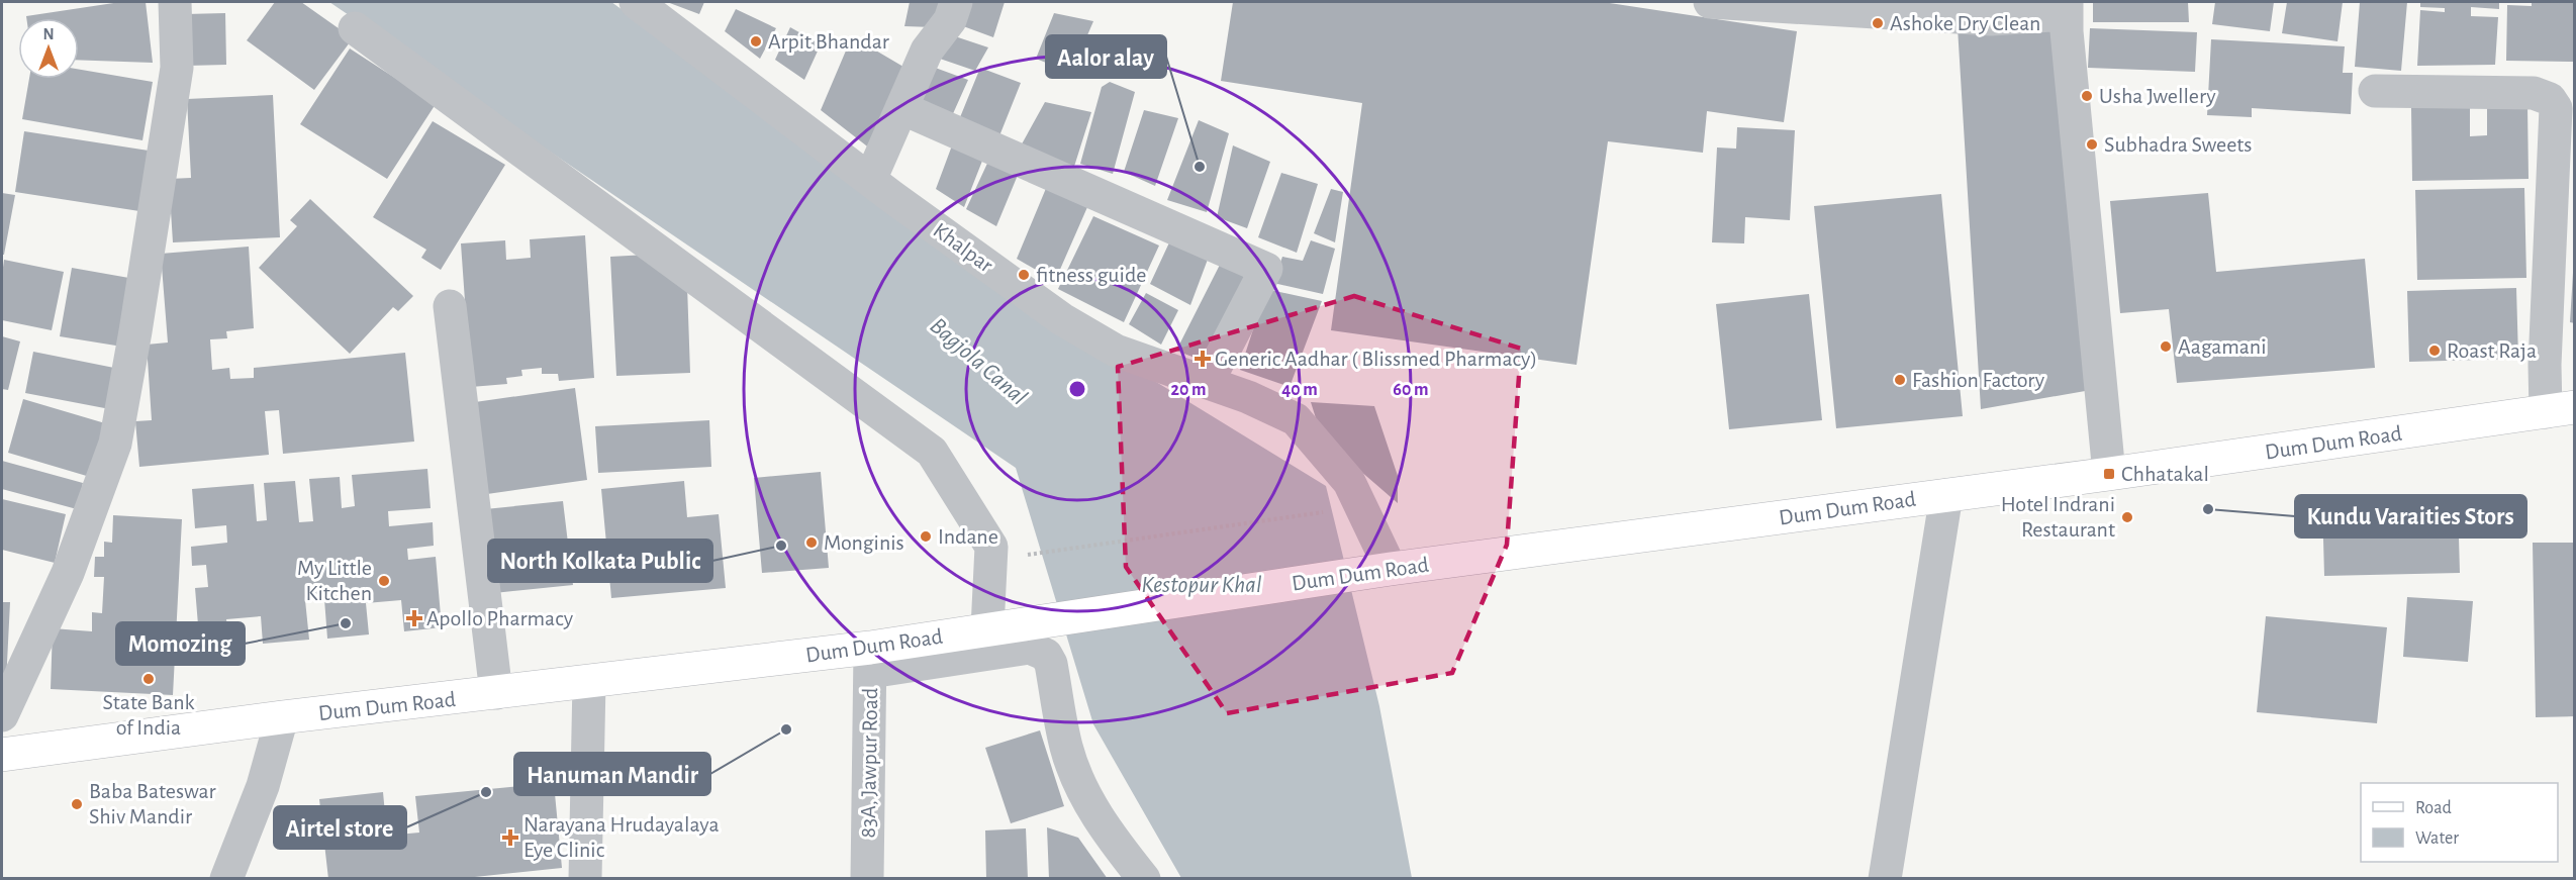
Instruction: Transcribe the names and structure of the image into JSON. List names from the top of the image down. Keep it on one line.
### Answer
{"streets":{"main road":["Dum Dum Road"],"street":["Khalpar","83A, Jawpur Road"]},"crossings":[["Khalpar","Dum Dum Road"],["Dum Dum Road","83A, Jawpur Road"]],"water":["Bagjola Canal","Kestopur Khal"],"places":{"other":["Ashoke Dry Clean","Arpit Bhandar","Usha Jwellery","Subhadra Sweets","Aalor alay","fitness guide","Aagamani","Roast Raja","Fashion Factory","Kundu Varaities Stors","Hotel Indrani Restaurant","Indane","Monginis","North Kolkata Public","My Little Kitchen","Momozing","State Bank of India","Hanuman Mandir","Airtel store","Baba Bateswar Shiv Mandir"],"health":["Generic Aadhar ( Blissmed Pharmacy)","Apollo Pharmacy","Narayana Hrudayalaya Eye Clinic"],"transit":["Chhatakal"]},"legend":["Road","Water"],"north":"top","rings":["20 m","40 m","60 m"]}
